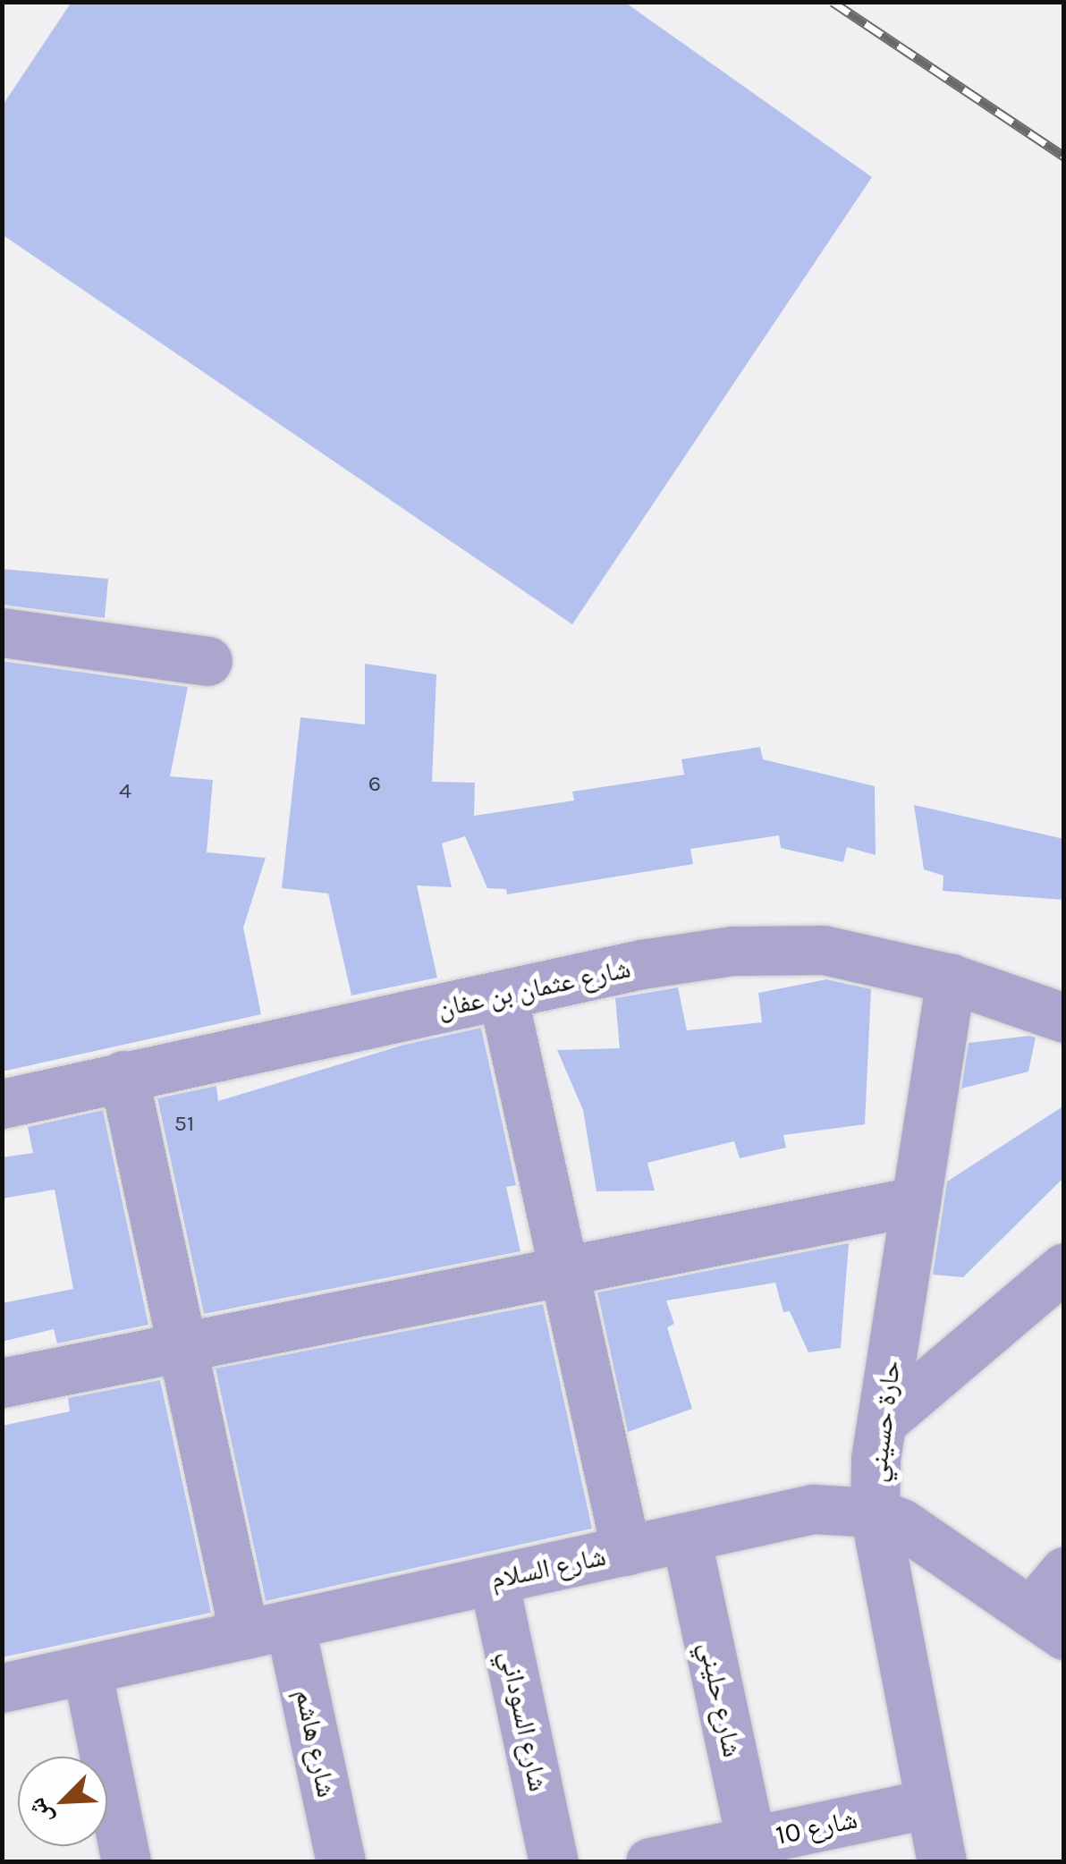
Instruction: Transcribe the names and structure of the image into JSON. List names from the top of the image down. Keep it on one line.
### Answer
{"streets":{"street":["شارع عثمان بن عفان","حارة حسيني","شارع السلام","شارع حليني","شارع السوداني","شارع هاشم","شارع 10"]},"crossings":[["شارع عثمان بن عفان","حارة حسيني"],["شارع عثمان بن عفان","شارع هاشم"],["حارة حسيني","شارع السلام"],["حارة حسيني","شارع 10"],["شارع السلام","شارع حليني"],["شارع السلام","شارع السوداني"],["شارع السلام","شارع هاشم"],["شارع حليني","شارع 10"]],"house_numbers":["6","4","51"],"north":"bottom left"}
